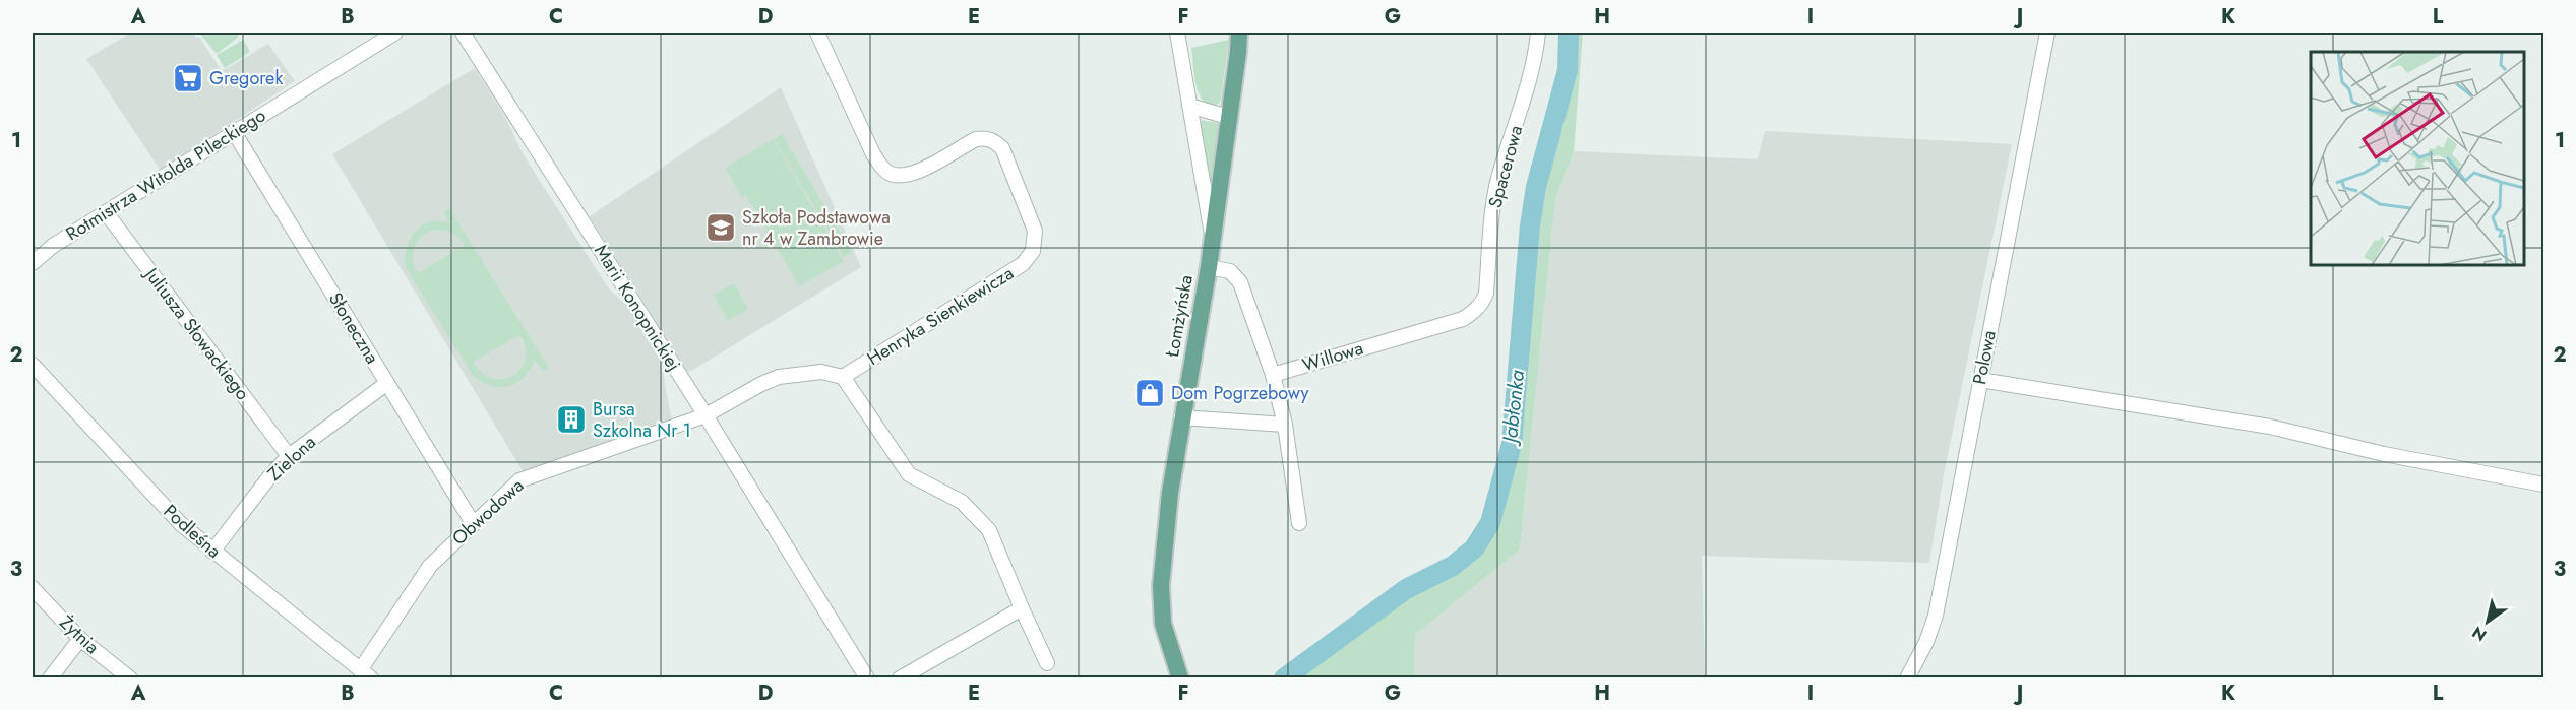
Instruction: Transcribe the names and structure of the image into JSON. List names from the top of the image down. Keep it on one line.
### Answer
{"streets":{"main road":["Łomżyńska"],"street":["Spacerowa","Rotmistrza Witolda Pileckiego","Marii Konopnickiej","Henryka Sienkiewicza","Słoneczna","Juliusza Słowackiego","Willowa","Polowa","Zielona","Obwodowa","Podleśna","Żytnia"]},"crossings":[["Spacerowa","Willowa"],["Rotmistrza Witolda Pileckiego","Słoneczna"],["Rotmistrza Witolda Pileckiego","Juliusza Słowackiego"],["Marii Konopnickiej","Obwodowa"],["Słoneczna","Zielona"],["Słoneczna","Obwodowa"],["Juliusza Słowackiego","Zielona"],["Zielona","Podleśna"],["Obwodowa","Podleśna"]],"water":["Jabłonka"],"places":{"supermarket":["Gregorek"],"school or university":["Szkoła Podstawowa nr 4 w Zambrowie"],"shop":["Dom Pogrzebowy"],"building":["Bursa Szkolna Nr 1"]},"north":"bottom left","grid":{"columns":["A","B","C","D","E","F","G","H","I","J","K","L"],"rows":["1","2","3"]}}
